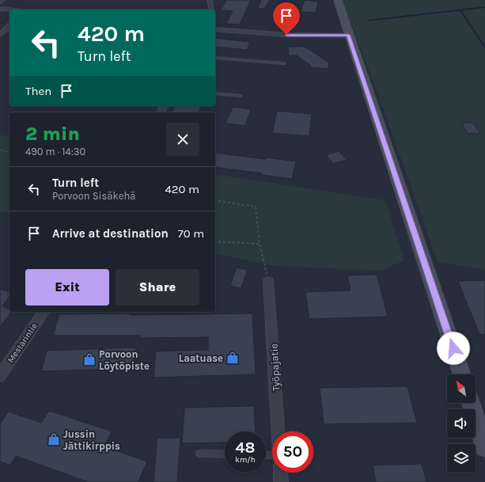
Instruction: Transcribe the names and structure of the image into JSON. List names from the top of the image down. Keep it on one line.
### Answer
{"streets":{"street":["Mestarintie","Työpajatie"]},"places":{"shop":["Laatuase","Porvoon Löytöpiste","Jussin Jättikirppis"]},"north":"top left","page":{"turn":["420 m","Turn left"],"then":"Then","heading":["2 min","490 m · 14:30"],"list":[{"name":"Turn left","note":"Porvoon Sisäkehä","value":"420 m"},{"name":"Arrive at destination","value":"70 m"}],"buttons":["Exit","Share"],"speed":"48 km/h","limit":"50"}}
